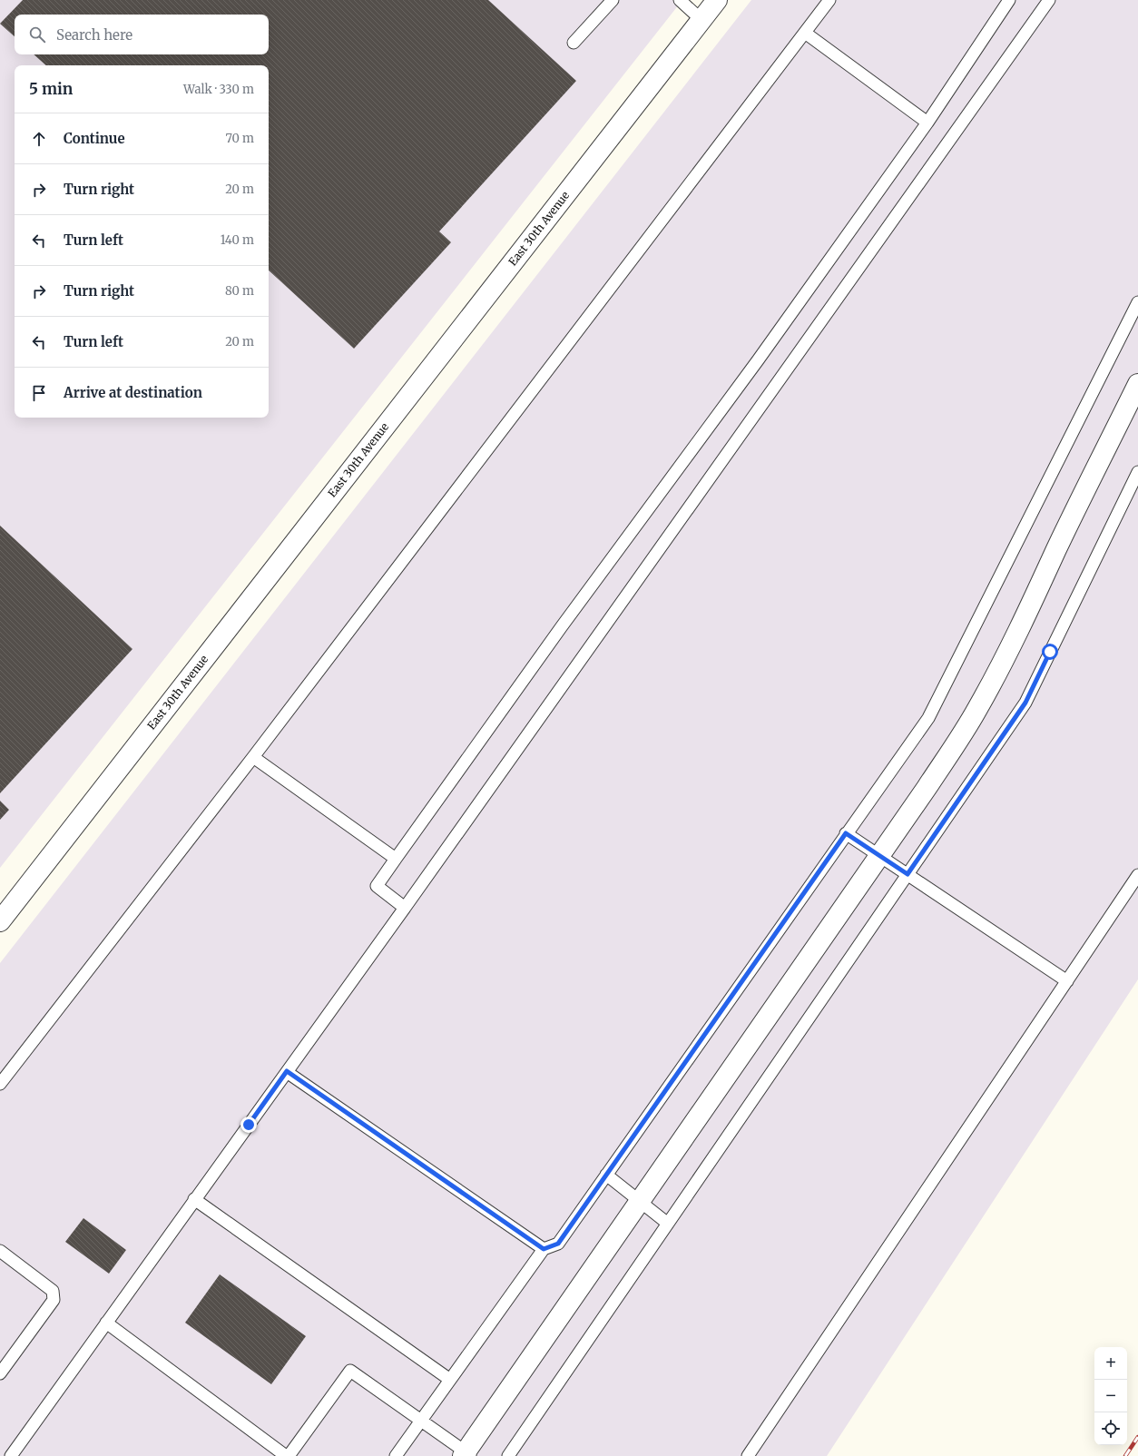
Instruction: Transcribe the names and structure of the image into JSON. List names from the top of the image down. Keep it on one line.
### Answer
{"streets":{"street":["East 30th Avenue"]},"page":{"search":"Search here","heading":["5 min","Walk · 330 m"],"list":[["Continue","70 m"],["Turn right","20 m"],["Turn left","140 m"],["Turn right","80 m"],["Turn left","20 m"],"Arrive at destination"],"map_buttons":["+","−"]}}
